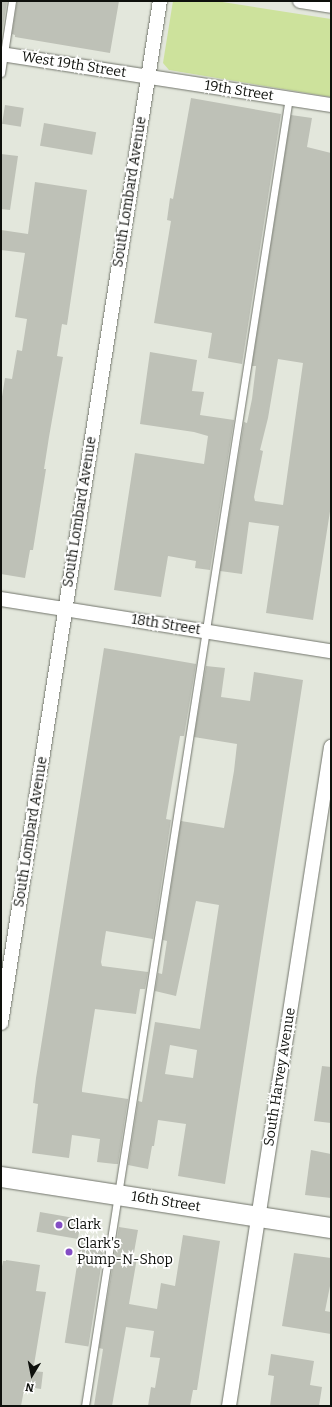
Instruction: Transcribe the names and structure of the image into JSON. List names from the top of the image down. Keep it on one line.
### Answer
{"streets":{"street":["West 19th Street","19th Street","South Lombard Avenue","18th Street","South Harvey Avenue","16th Street"]},"crossings":[["West 19th Street","19th Street"],["West 19th Street","South Lombard Avenue"],["19th Street","South Lombard Avenue"],["South Lombard Avenue","18th Street"],["South Harvey Avenue","16th Street"]],"places":["Clark","Clark's Pump-N-Shop"],"north":"bottom"}
